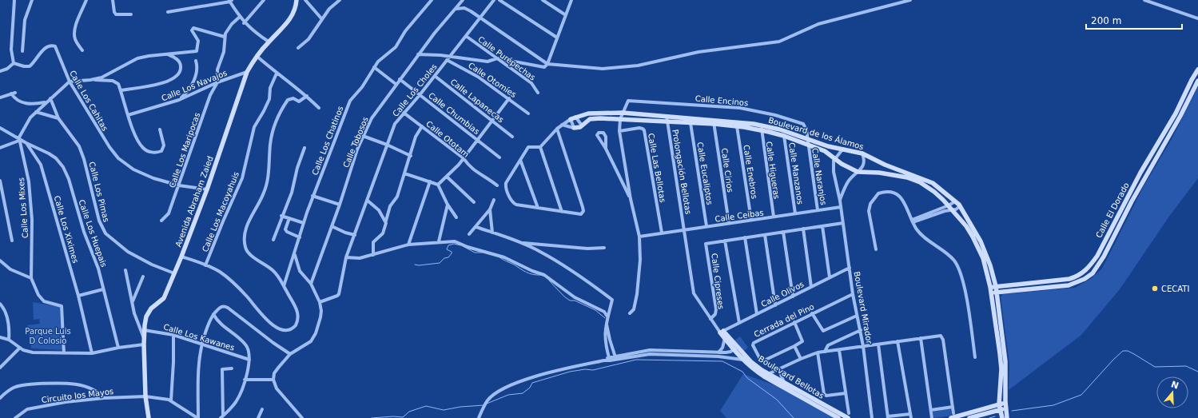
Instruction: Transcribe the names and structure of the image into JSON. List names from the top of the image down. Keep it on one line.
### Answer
{"streets":{"street":["Calle Purépechas","Calle Otomíes","Calle Los Navajos","Calle Los Choles","Calle Los Cahitas","Calle Lapanecas","Calle Encinos","Calle Chumbias","Boulevard de los Álamos","Calle Ototam","Calle Los Chatinos","Calle Tobosos","Calle Los Maripocas","Calle Las Bellotas","Calle Cirios","Calle Higueras","Prolongación Bellotas","Calle Enebros","Calle Eucaliptos","Calle Manzanos","Calle Naranjos","Calle Los Pimas","Avenida Abraham Zaied","Calle Los Mixes","Calle El Dorado","Calle Los Macoyahuis","Calle Ceibas","Calle Los Xiximes","Calle Los Huepais","Calle Cipreses","Calle Olivos","Boulevard Mirador","Cerrada del Pino","Calle Los Kawanes","Boulevard Bellotas","Circuito los Mayos"]},"crossings":[["Calle Purépechas","Calle Los Choles"],["Calle Otomíes","Calle Los Choles"],["Calle Los Navajos","Calle Los Maripocas"],["Calle Los Navajos","Avenida Abraham Zaied"],["Calle Los Choles","Calle Lapanecas"],["Calle Los Choles","Calle Chumbias"],["Calle Los Choles","Calle Ototam"],["Calle Los Cahitas","Calle Los Maripocas"],["Calle Los Cahitas","Avenida Abraham Zaied"],["Calle Encinos","Boulevard de los Álamos"],["Calle Encinos","Calle Naranjos"],["Calle Chumbias","Calle Tobosos"],["Boulevard de los Álamos","Calle Cirios"],["Boulevard de los Álamos","Calle Higueras"],["Boulevard de los Álamos","Prolongación Bellotas"],["Boulevard de los Álamos","Calle Enebros"],["Boulevard de los Álamos","Calle Eucaliptos"],["Boulevard de los Álamos","Calle Manzanos"],["Boulevard de los Álamos","Calle Naranjos"],["Boulevard de los Álamos","Calle El Dorado"],["Boulevard de los Álamos","Boulevard Mirador"],["Calle Las Bellotas","Calle Ceibas"],["Calle Cirios","Calle Ceibas"],["Calle Higueras","Calle Ceibas"],["Prolongación Bellotas","Calle Ceibas"],["Prolongación Bellotas","Boulevard Bellotas"],["Calle Enebros","Calle Ceibas"],["Calle Eucaliptos","Calle Ceibas"],["Calle Manzanos","Calle Ceibas"],["Calle Naranjos","Calle Ceibas"],["Calle Los Pimas","Avenida Abraham Zaied"],["Avenida Abraham Zaied","Calle Los Kawanes"],["Avenida Abraham Zaied","Circuito los Mayos"],["Calle Los Mixes","Calle Los Xiximes"],["Calle Ceibas","Boulevard Mirador"],["Calle Ceibas","Boulevard Bellotas"],["Calle Los Xiximes","Calle Los Huepais"],["Calle Cipreses","Boulevard Bellotas"],["Calle Olivos","Boulevard Mirador"],["Calle Olivos","Boulevard Bellotas"],["Boulevard Mirador","Cerrada del Pino"]],"parks":["Parque Luis D Colosio"],"places":["CECATI"],"scale_bar":"200 m","north":"top"}
